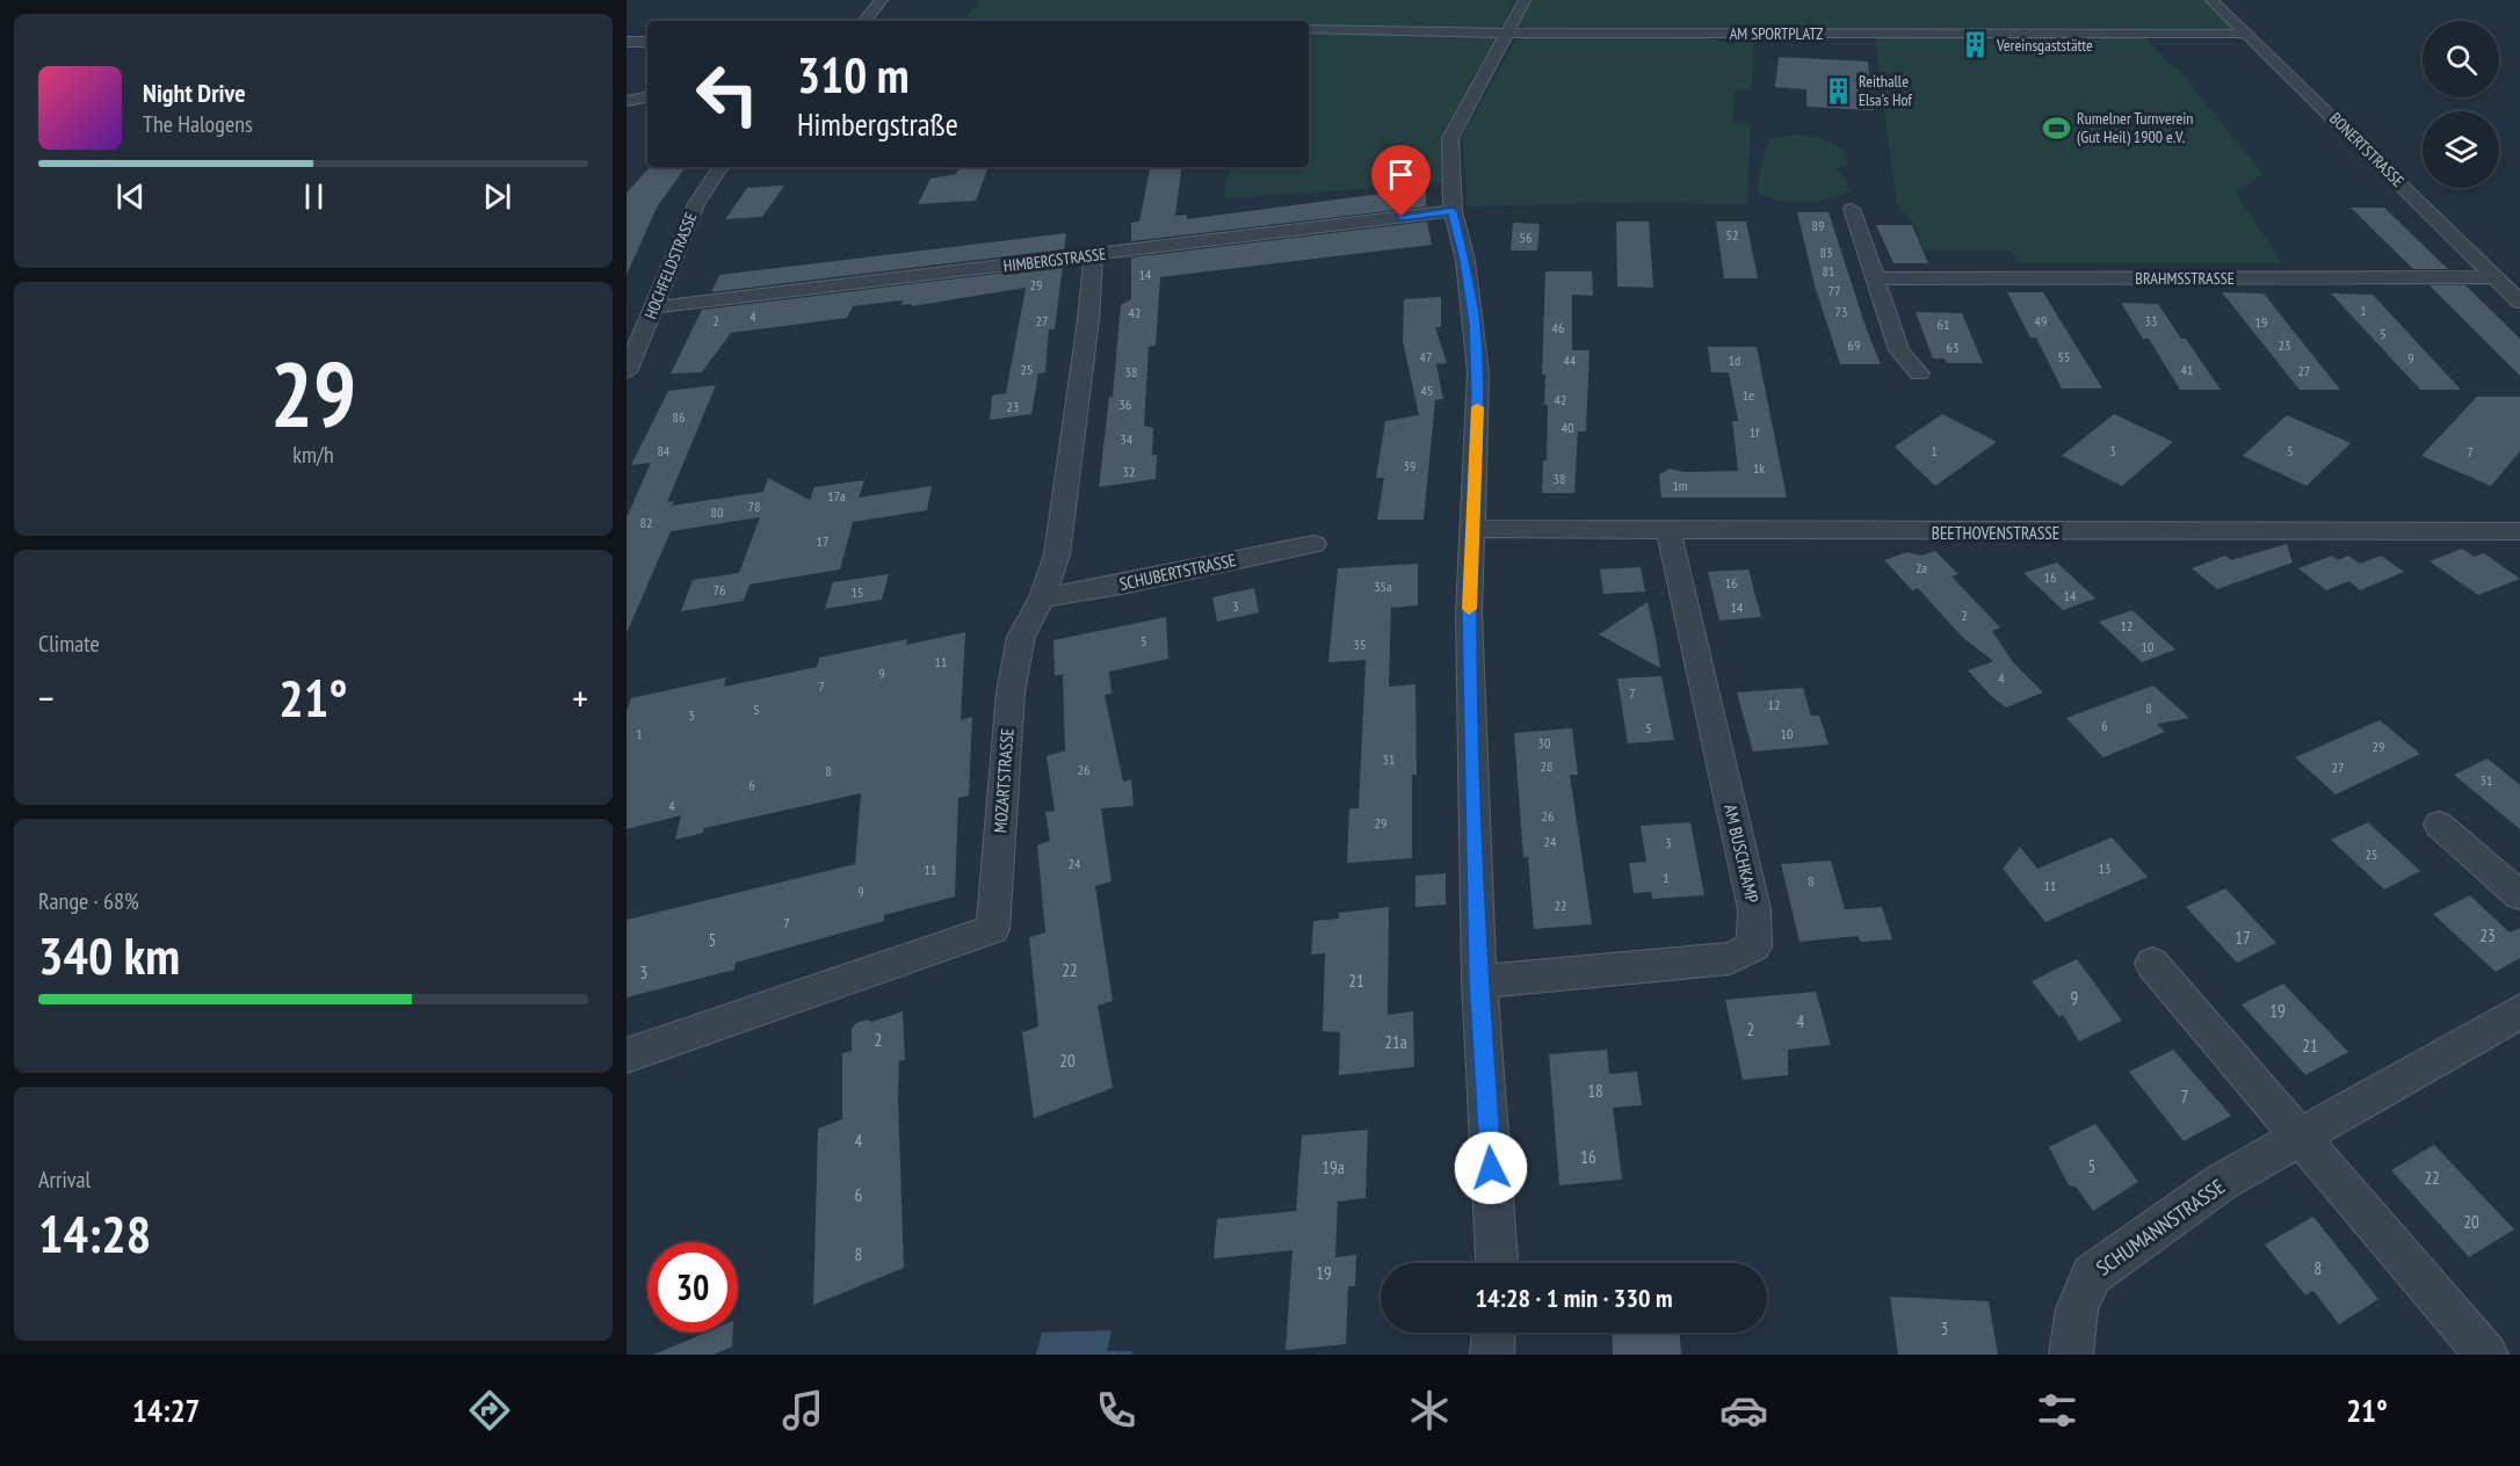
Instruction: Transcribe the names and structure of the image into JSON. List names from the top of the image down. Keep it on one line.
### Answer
{"streets":{"street":["AM SPORTPLATZ","BONERTSTRASSE","HIMBERGSTRASSE","HOCHFELDSTRASSE","BRAHMSSTRASSE","BEETHOVENSTRASSE","SCHUBERTSTRASSE","MOZARTSTRASSE","AM BUSCHKAMP","SCHUMANNSTRASSE"]},"crossings":[["AM SPORTPLATZ","BONERTSTRASSE"],["BONERTSTRASSE","BRAHMSSTRASSE"],["HIMBERGSTRASSE","HOCHFELDSTRASSE"],["HIMBERGSTRASSE","MOZARTSTRASSE"],["BEETHOVENSTRASSE","AM BUSCHKAMP"],["SCHUBERTSTRASSE","MOZARTSTRASSE"]],"places":{"building":["Vereinsgaststätte","Reithalle Elsa's Hof"],"sports":["Rumelner Turnverein (Gut Heil) 1900 e.V."]},"house_numbers":["89","52","56","83","81","14","29","77","1","73","42","4","2","27","49","33","19","61","46","5","69","23","63","47","55","9","44","1d","25","41","27","38","45","1e","42","36","23","86","40","1f","34","84","1","3","5","7","39","1k","32","38","1m","17a","78","80","82","17","2a","16","16","35a","76","15","14","3","14","2","12","5","35","10","11","9","4","7","7","12","8","5","3","6","5","1","10","30","29","31","28","27","26","8","31","6","4","26","29","24","3","25","24","13","11","1","8","11","9","22","7","23","17","5","22","3","21","9","19","4","2","2","21a","21","20","18","7","4","16","5","19a","22","6","20","8","8","19","3"],"page":{"turn":["310 m","Himbergstraße"],"song":["Night Drive","The Halogens"],"tile":[["29","km/h"],"Climate",["Range · 68%","340 km"],["Arrival","14:28"]],"heat":["−","21°","+"],"limit":"30","trip":"14:28 · 1 min · 330 m","tabs":["14:27","21°"]}}
